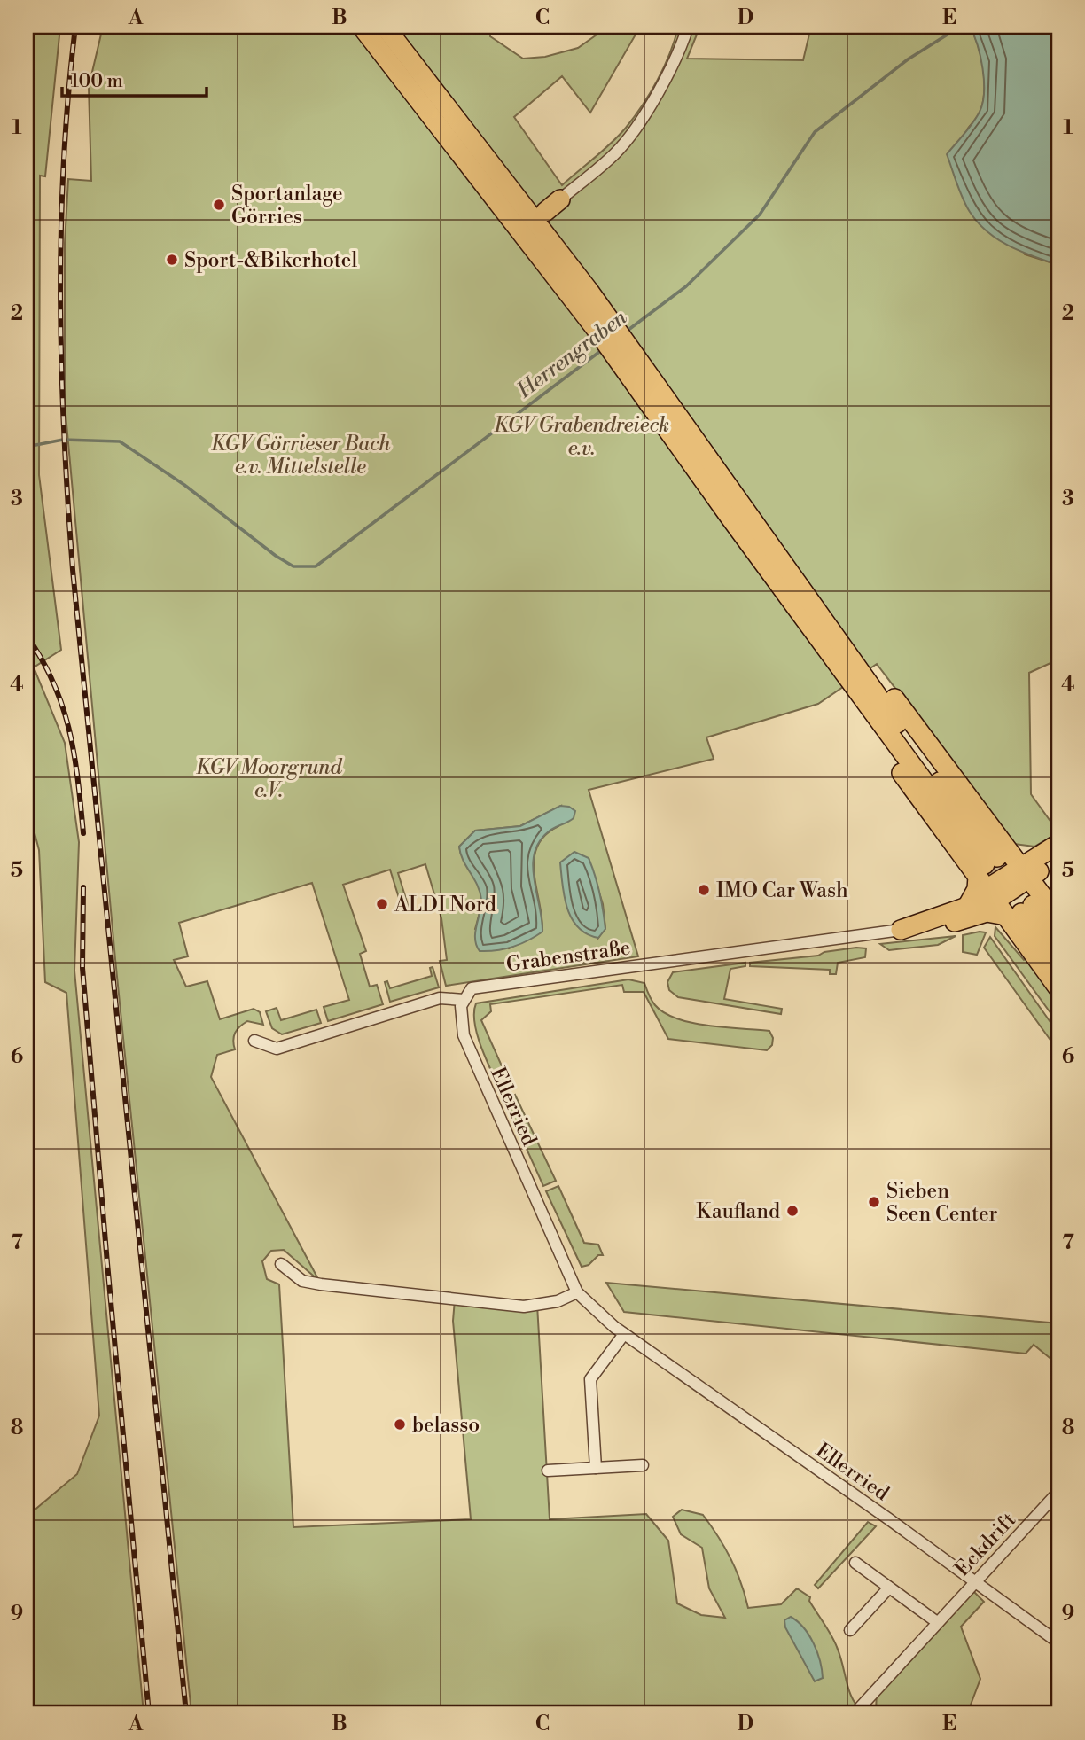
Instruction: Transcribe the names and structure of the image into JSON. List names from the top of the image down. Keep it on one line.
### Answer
{"streets":{"street":["Grabenstraße","Ellerried","Eckdrift"]},"crossings":[["Grabenstraße","Ellerried"],["Ellerried","Eckdrift"]],"water":["Herrengraben"],"parks":["KGV Grabendreieck e.v.","KGV Görrieser Bach e.v. Mittelstelle","KGV Moorgrund e.V."],"places":["Sportanlage Görries","Sport-&Bikerhotel","IMO Car Wash","ALDI Nord","Sieben Seen Center","Kaufland","belasso"],"scale_bar":"100 m","grid":{"columns":["A","B","C","D","E"],"rows":["1","2","3","4","5","6","7","8","9"]}}
